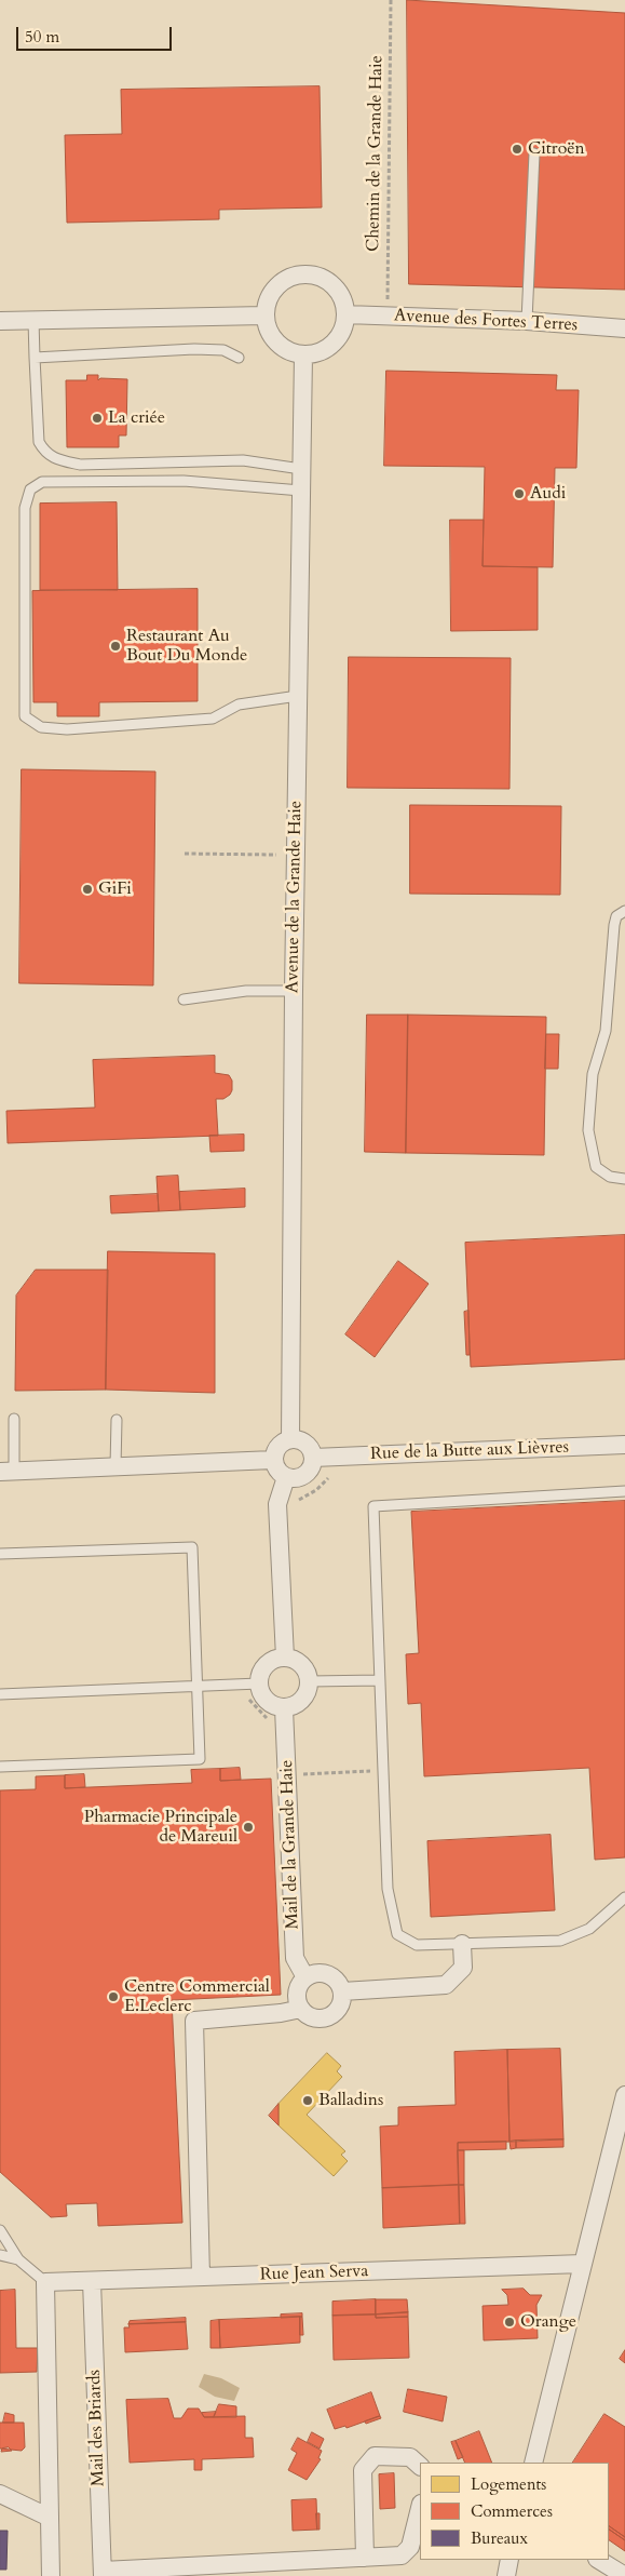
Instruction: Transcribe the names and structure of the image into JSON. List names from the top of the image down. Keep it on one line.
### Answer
{"streets":{"street":["Avenue des Fortes Terres","Avenue de la Grande Haie","Rue de la Butte aux Lièvres","Mail de la Grande Haie","Rue Jean Serva","Mail des Briards"],"path":["Chemin de la Grande Haie"]},"crossings":[["Avenue des Fortes Terres","Avenue de la Grande Haie"],["Avenue de la Grande Haie","Rue de la Butte aux Lièvres"],["Rue Jean Serva","Mail des Briards"]],"places":["Citroën","La criée","Audi","Restaurant Au Bout Du Monde","GiFi","Pharmacie Principale de Mareuil","Centre Commercial E.Leclerc","Balladins","Orange"],"legend":["Logements","Commerces","Bureaux"],"scale_bar":"50 m"}
